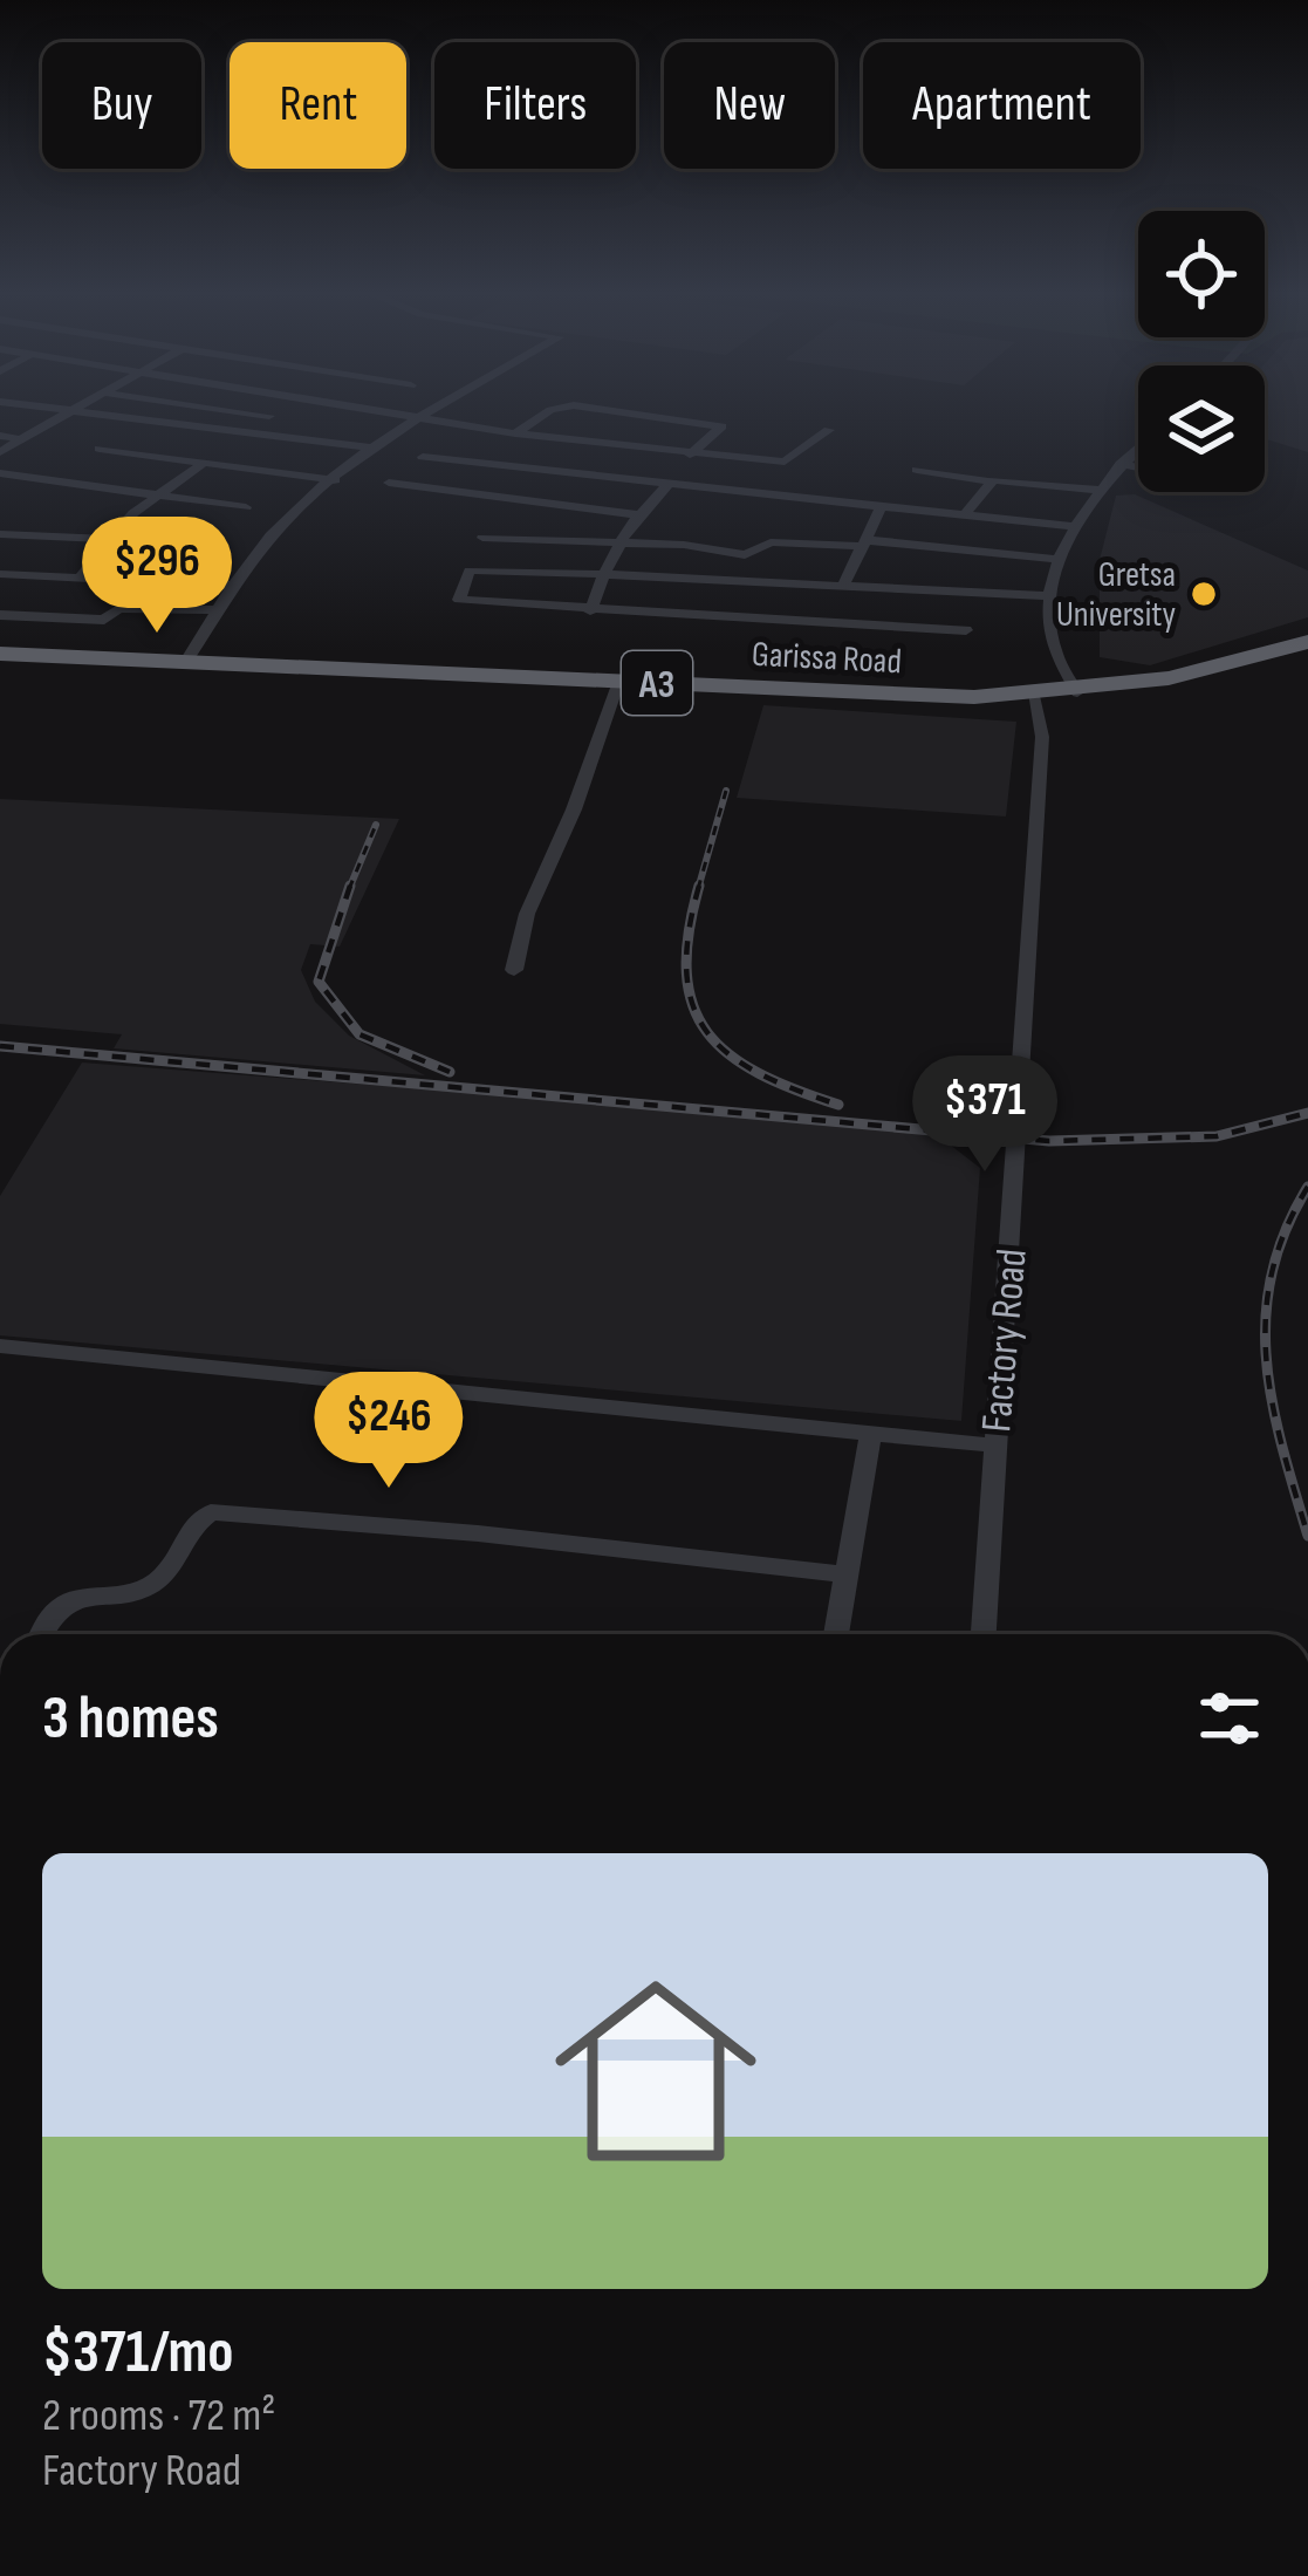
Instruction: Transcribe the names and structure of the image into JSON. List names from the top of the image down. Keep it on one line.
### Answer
{"streets":{"highway":["Garissa Road","A3"],"street":["Factory Road"]},"crossings":[["Garissa Road","Factory Road"]],"places":["Gretsa University"],"page":{"chip":["Buy","Rent","Filters","New","Apartment"],"price":["$296","$371","$246"],"heading":"3 homes","list":[{"name":"$371/mo","note":"2 rooms · 72 m² · Factory Road"}]}}
